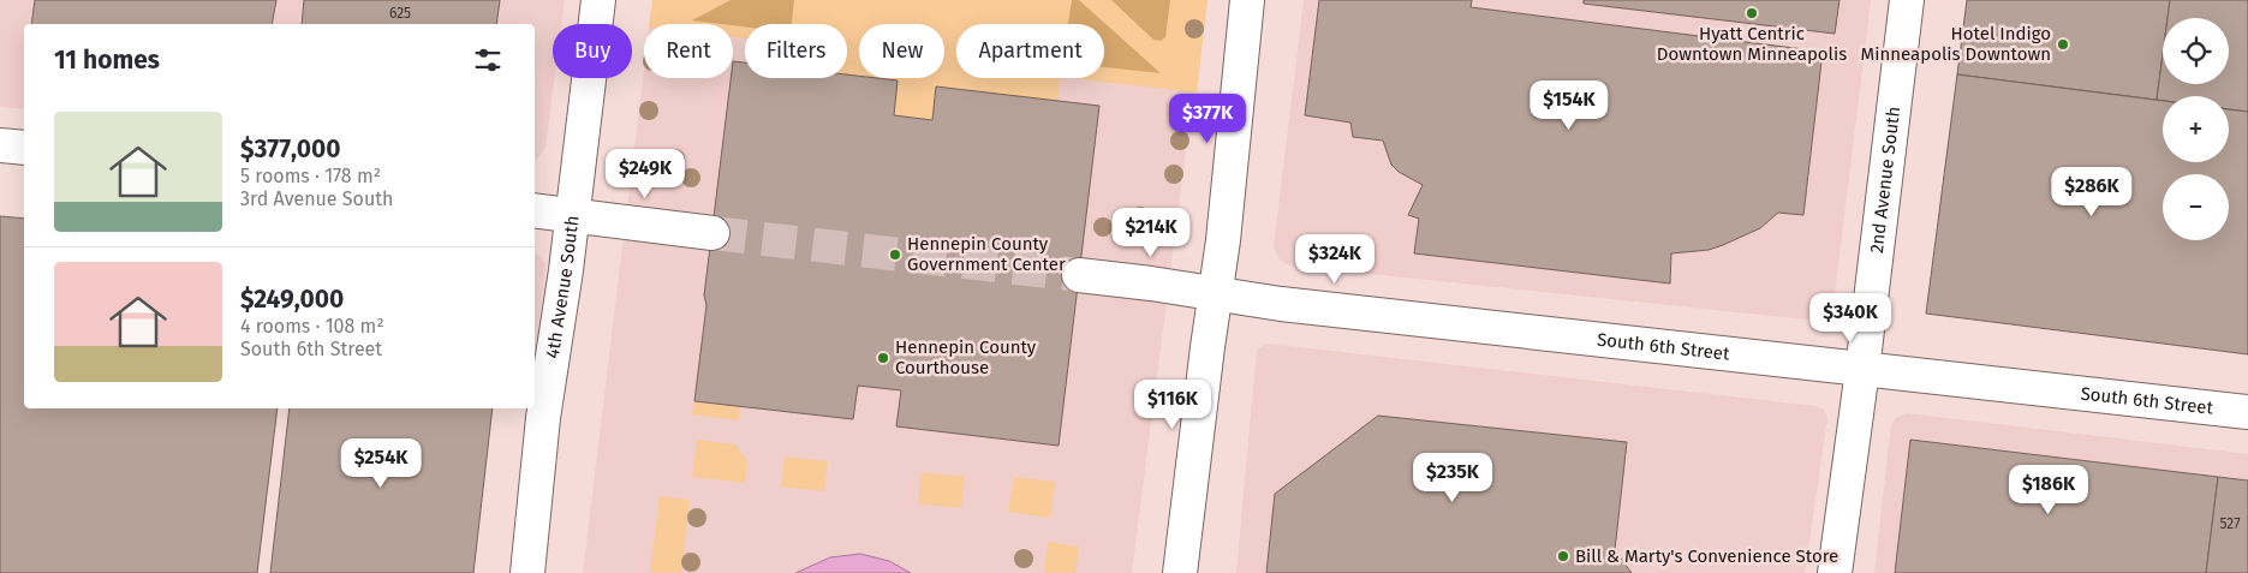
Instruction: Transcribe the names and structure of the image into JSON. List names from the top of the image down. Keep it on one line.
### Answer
{"streets":{"main road":["2nd Avenue South","4th Avenue South","South 6th Street"]},"crossings":[["2nd Avenue South","South 6th Street"]],"places":["Hyatt Centric Downtown Minneapolis","Hotel Indigo Minneapolis Downtown","Hennepin County Government Center","Hennepin County Courthouse","Bill & Marty's Convenience Store"],"house_numbers":["625","527"],"page":{"map_buttons":["+","−"],"chip":["Buy","Rent","Filters","New","Apartment"],"heading":"11 homes","price":["$154K","$377K","$249K","$286K","$214K","$324K","$340K","$116K","$254K","$235K","$186K"],"list":[{"name":"$377,000","note":"5 rooms · 178 m² · 3rd Avenue South"},{"name":"$249,000","note":"4 rooms · 108 m² · South 6th Street"}]}}
